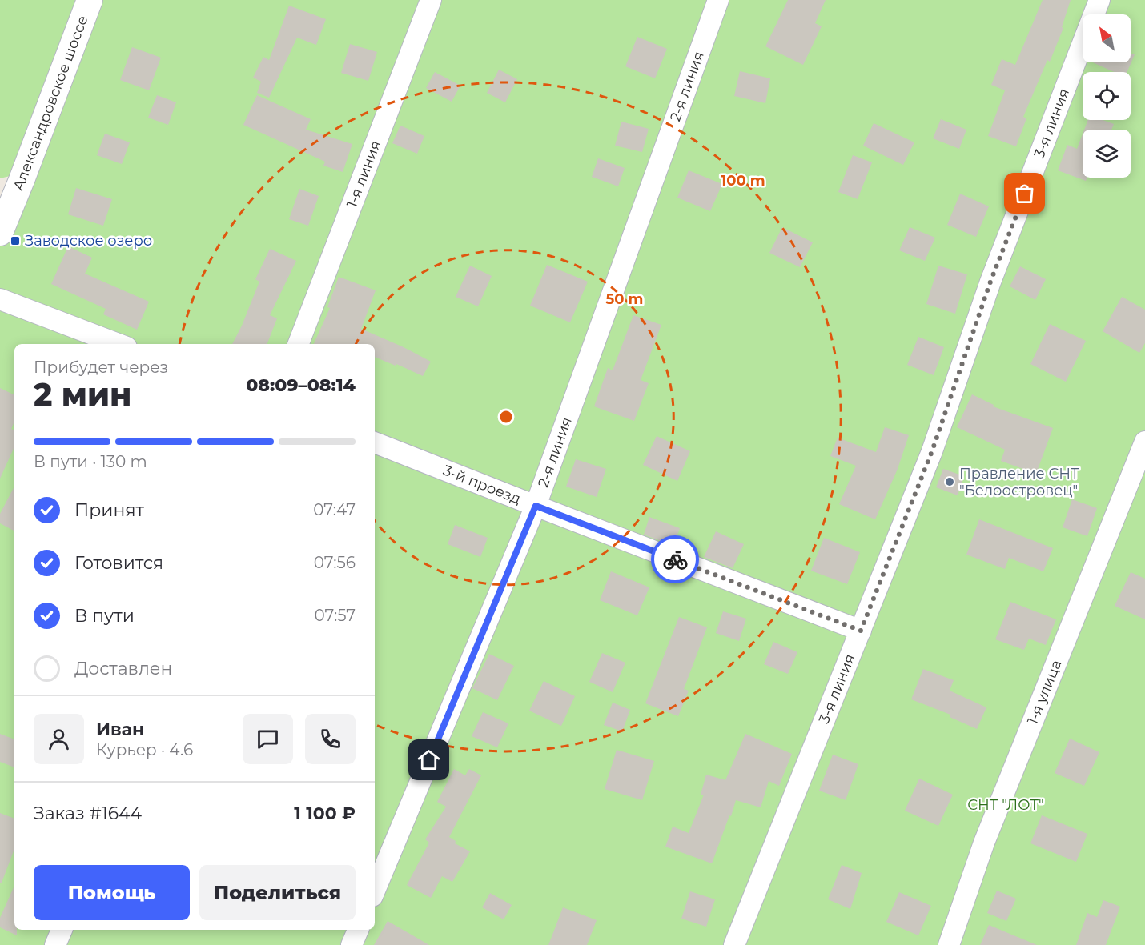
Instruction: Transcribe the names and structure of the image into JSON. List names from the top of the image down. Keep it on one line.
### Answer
{"streets":{"street":["2-я линия","Александровское шоссе","3-я линия","1-я линия","3-й проезд","1-я улица"]},"crossings":[["2-я линия","3-й проезд"],["3-я линия","3-й проезд"]],"parks":["СНТ \"ЛОТ\""],"places":{"transit":["Заводское озеро"],"other":["Правление СНТ \"Белоостровец\""]},"north":"top left","page":{"heading":["2 мин","Прибудет через","08:09–08:14"],"panel":["Иван","Курьер · 4.6","Заказ #1644","1 100 ₽"],"bar":"В пути · 130 m","list":[["Принят","07:47"],["Готовится","07:56"],["В пути","07:57"],"Доставлен"],"buttons":["Помощь","Поделиться"]},"rings":["100 m","50 m"]}
